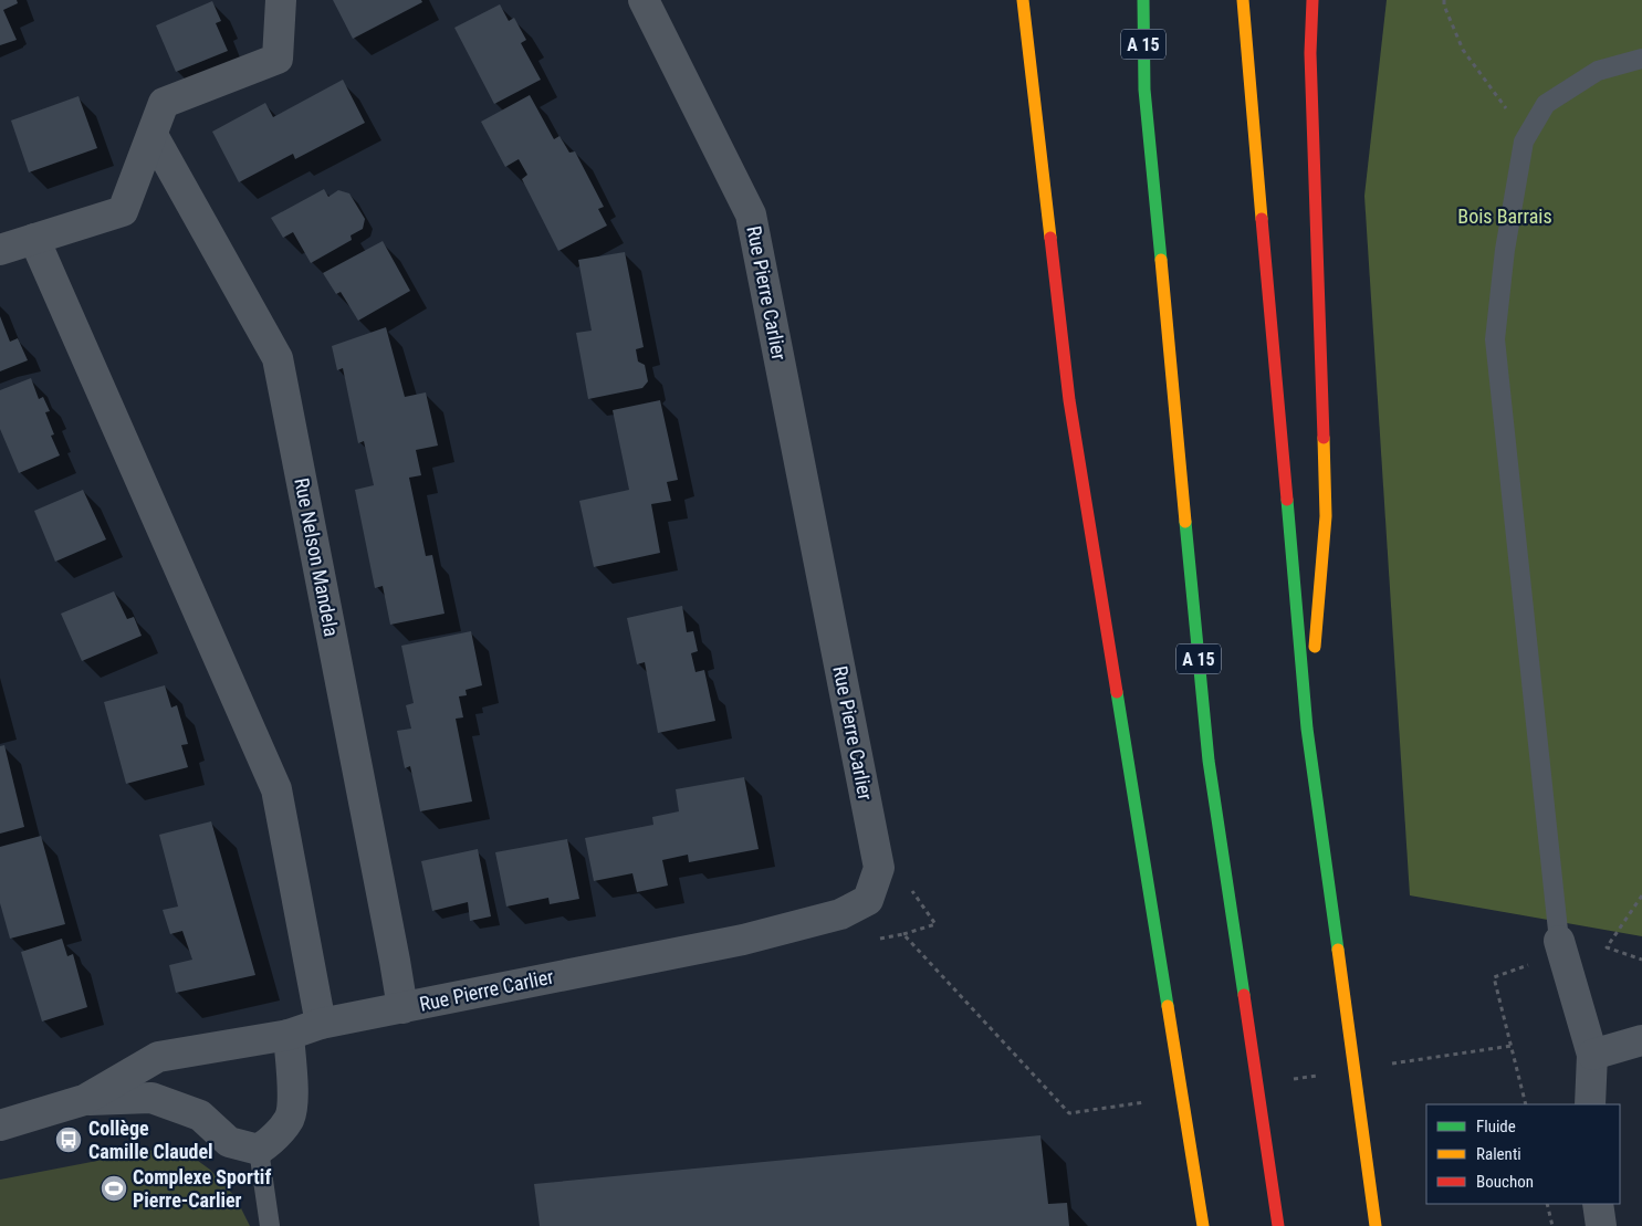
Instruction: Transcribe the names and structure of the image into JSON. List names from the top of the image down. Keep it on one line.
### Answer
{"streets":{"highway":["A 15"],"street":["Rue Pierre Carlier","Rue Nelson Mandela"]},"crossings":[["Rue Pierre Carlier","Rue Nelson Mandela"]],"parks":["Bois Barrais"],"places":{"bus stop":["Collège Camille Claudel"],"sports":["Complexe Sportif Pierre-Carlier"]},"legend":["Fluide","Ralenti","Bouchon"]}
